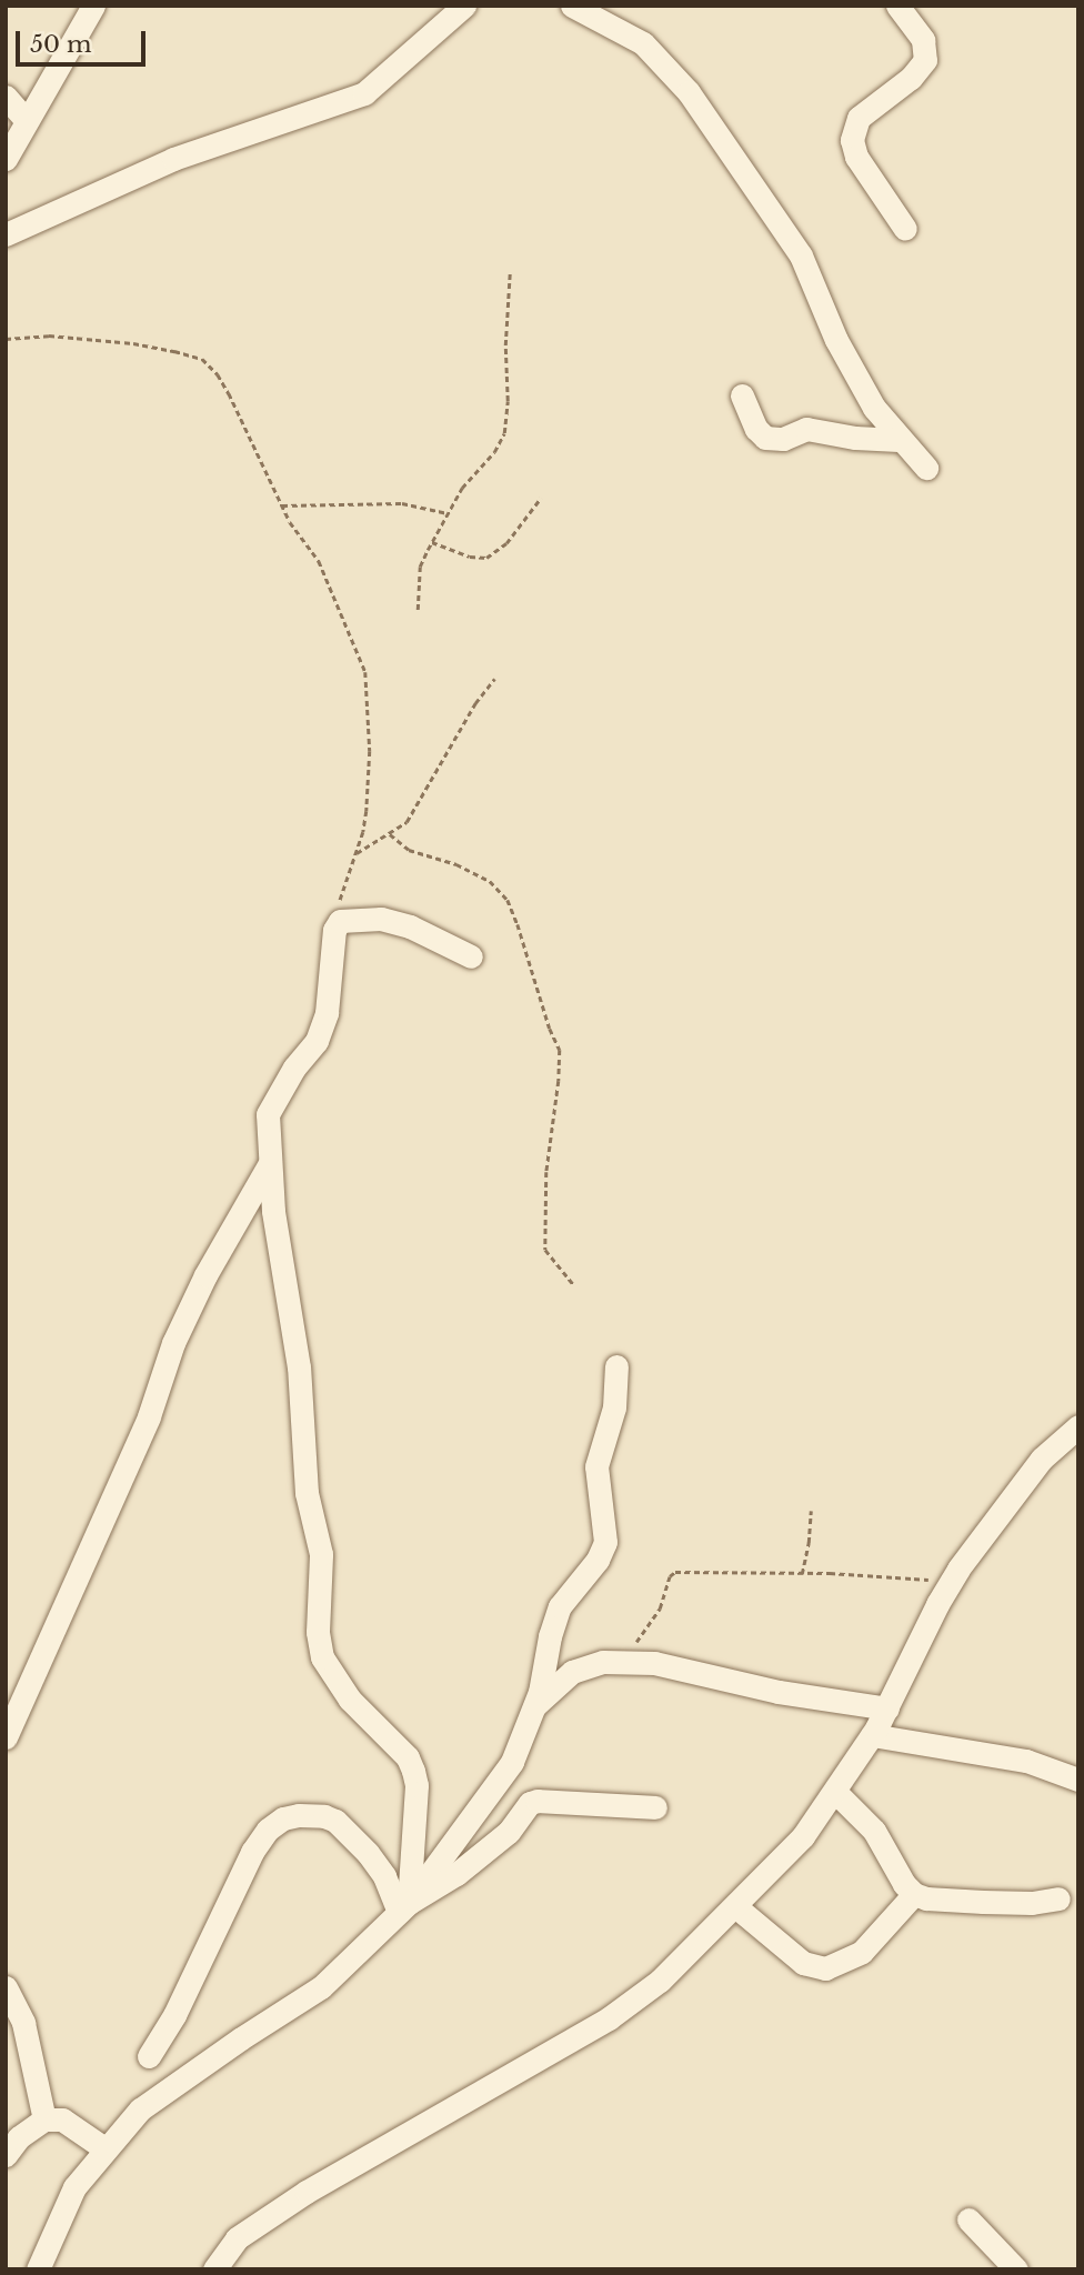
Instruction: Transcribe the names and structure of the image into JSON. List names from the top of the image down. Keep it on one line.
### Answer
{"scale_bar":"50 m"}
